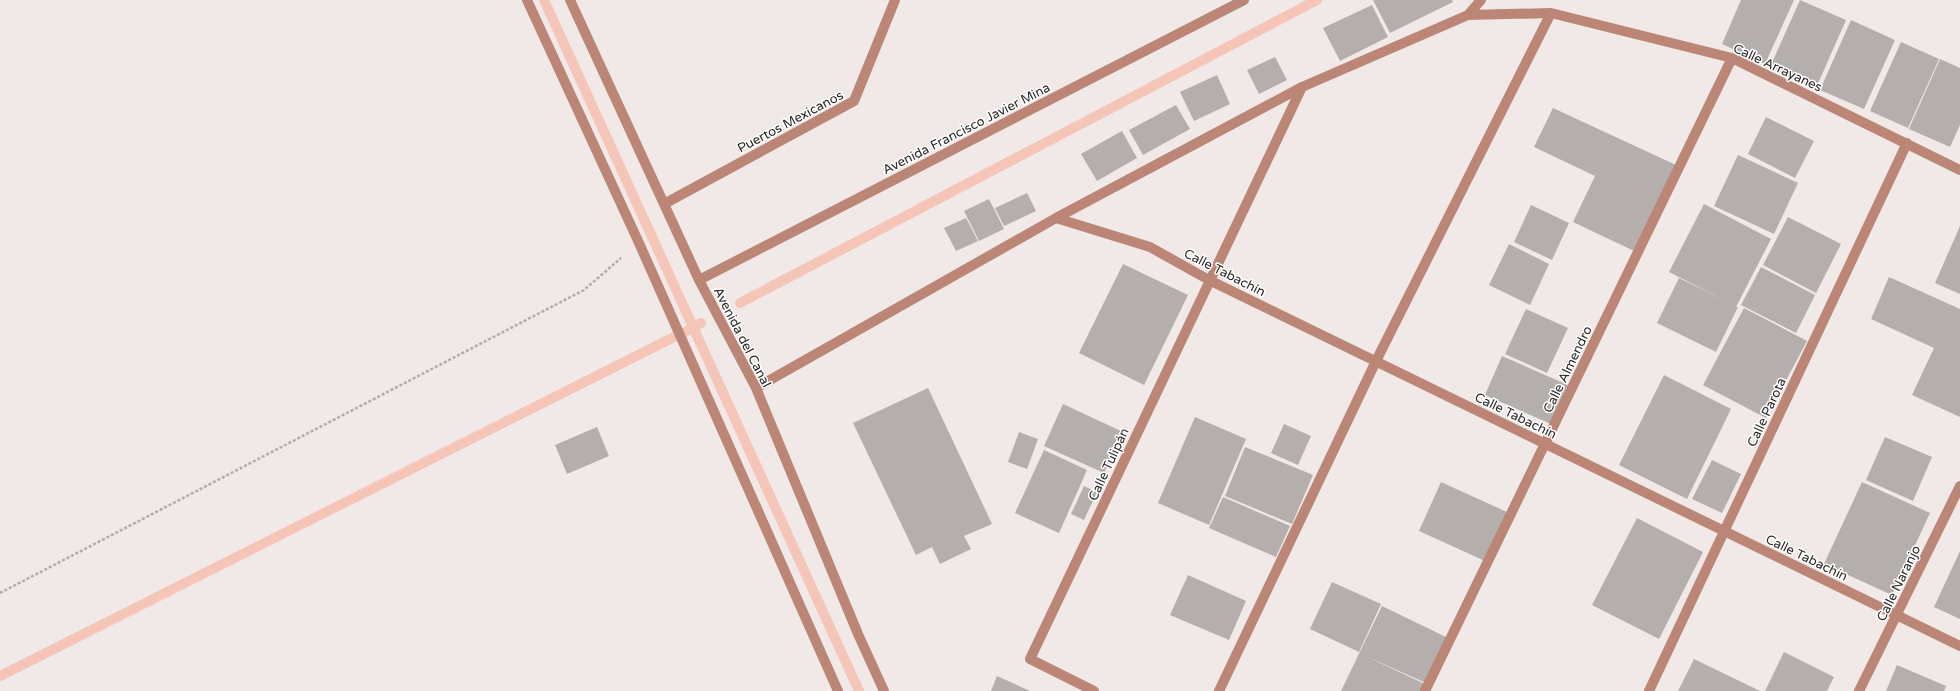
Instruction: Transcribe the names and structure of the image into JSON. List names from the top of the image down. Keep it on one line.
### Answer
{"streets":{"street":["Calle Arrayanes","Puertos Mexicanos","Avenida Francisco Javier Mina","Calle Tabachín","Avenida del Canal","Calle Almendro","Calle Parota","Calle Tulipán","Calle Naranjo"]},"crossings":[["Calle Arrayanes","Calle Almendro"],["Calle Arrayanes","Calle Parota"],["Puertos Mexicanos","Avenida del Canal"],["Avenida Francisco Javier Mina","Avenida del Canal"],["Calle Tabachín","Calle Almendro"],["Calle Tabachín","Calle Parota"],["Calle Tabachín","Calle Tulipán"],["Calle Tabachín","Calle Naranjo"]]}
